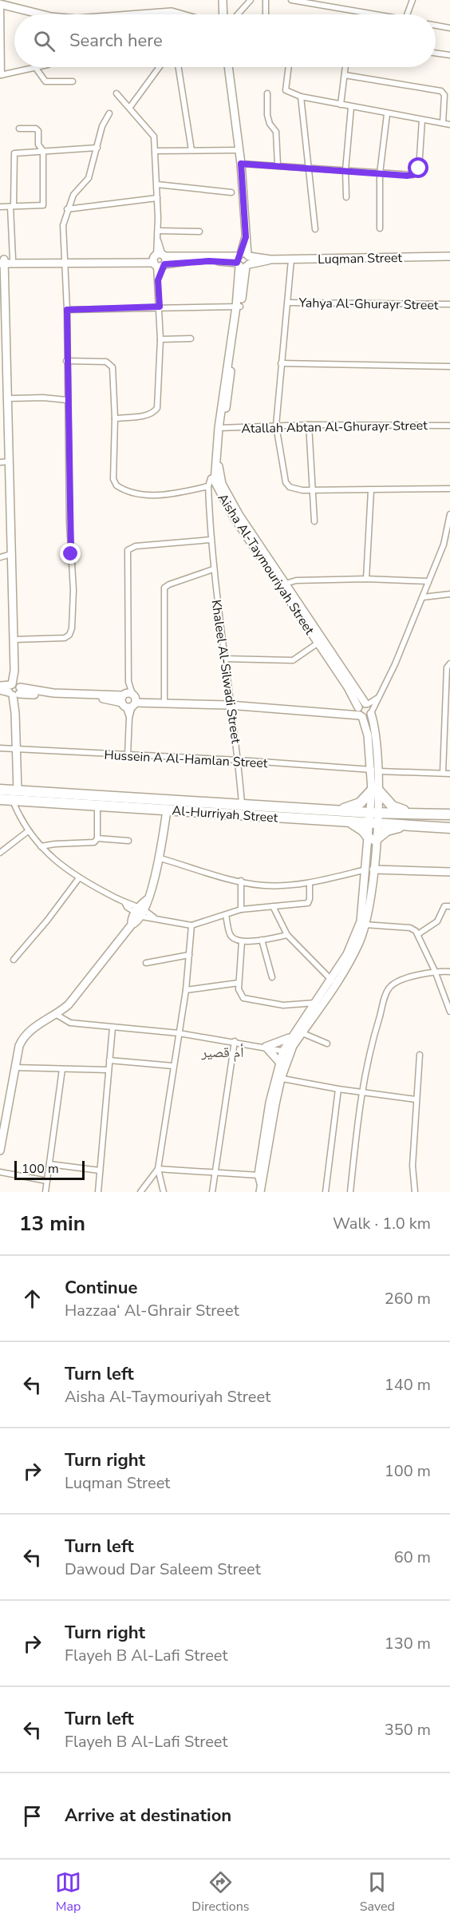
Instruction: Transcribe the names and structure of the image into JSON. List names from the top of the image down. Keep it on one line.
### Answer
{"streets":{"highway":["Al-Hurriyah Street"],"street":["Luqman Street","Yahya Al-Ghurayr Street","Atallah Abtan Al-Ghurayr Street","Aisha Al-Taymouriyah Street","Khaleel Al-Silwadi Street","Hussein A Al-Hamlan Street"]},"crossings":[["Luqman Street","Aisha Al-Taymouriyah Street"],["Atallah Abtan Al-Ghurayr Street","Aisha Al-Taymouriyah Street"],["Khaleel Al-Silwadi Street","Hussein A Al-Hamlan Street"],["Khaleel Al-Silwadi Street","Al-Hurriyah Street"]],"districts":["أم قصير"],"scale_bar":"100 m","page":{"search":"Search here","scale":"100 m","heading":["13 min","Walk · 1.0 km"],"list":[["Continue","Hazzaa‘ Al-Ghrair Street","260 m"],["Turn left","Aisha Al-Taymouriyah Street","140 m"],["Turn right","Luqman Street","100 m"],["Turn left","Dawoud Dar Saleem Street","60 m"],["Turn right","Flayeh B Al-Lafi Street","130 m"],["Turn left","Flayeh B Al-Lafi Street","350 m"],"Arrive at destination"],"nav":["Map","Directions","Saved"]}}
